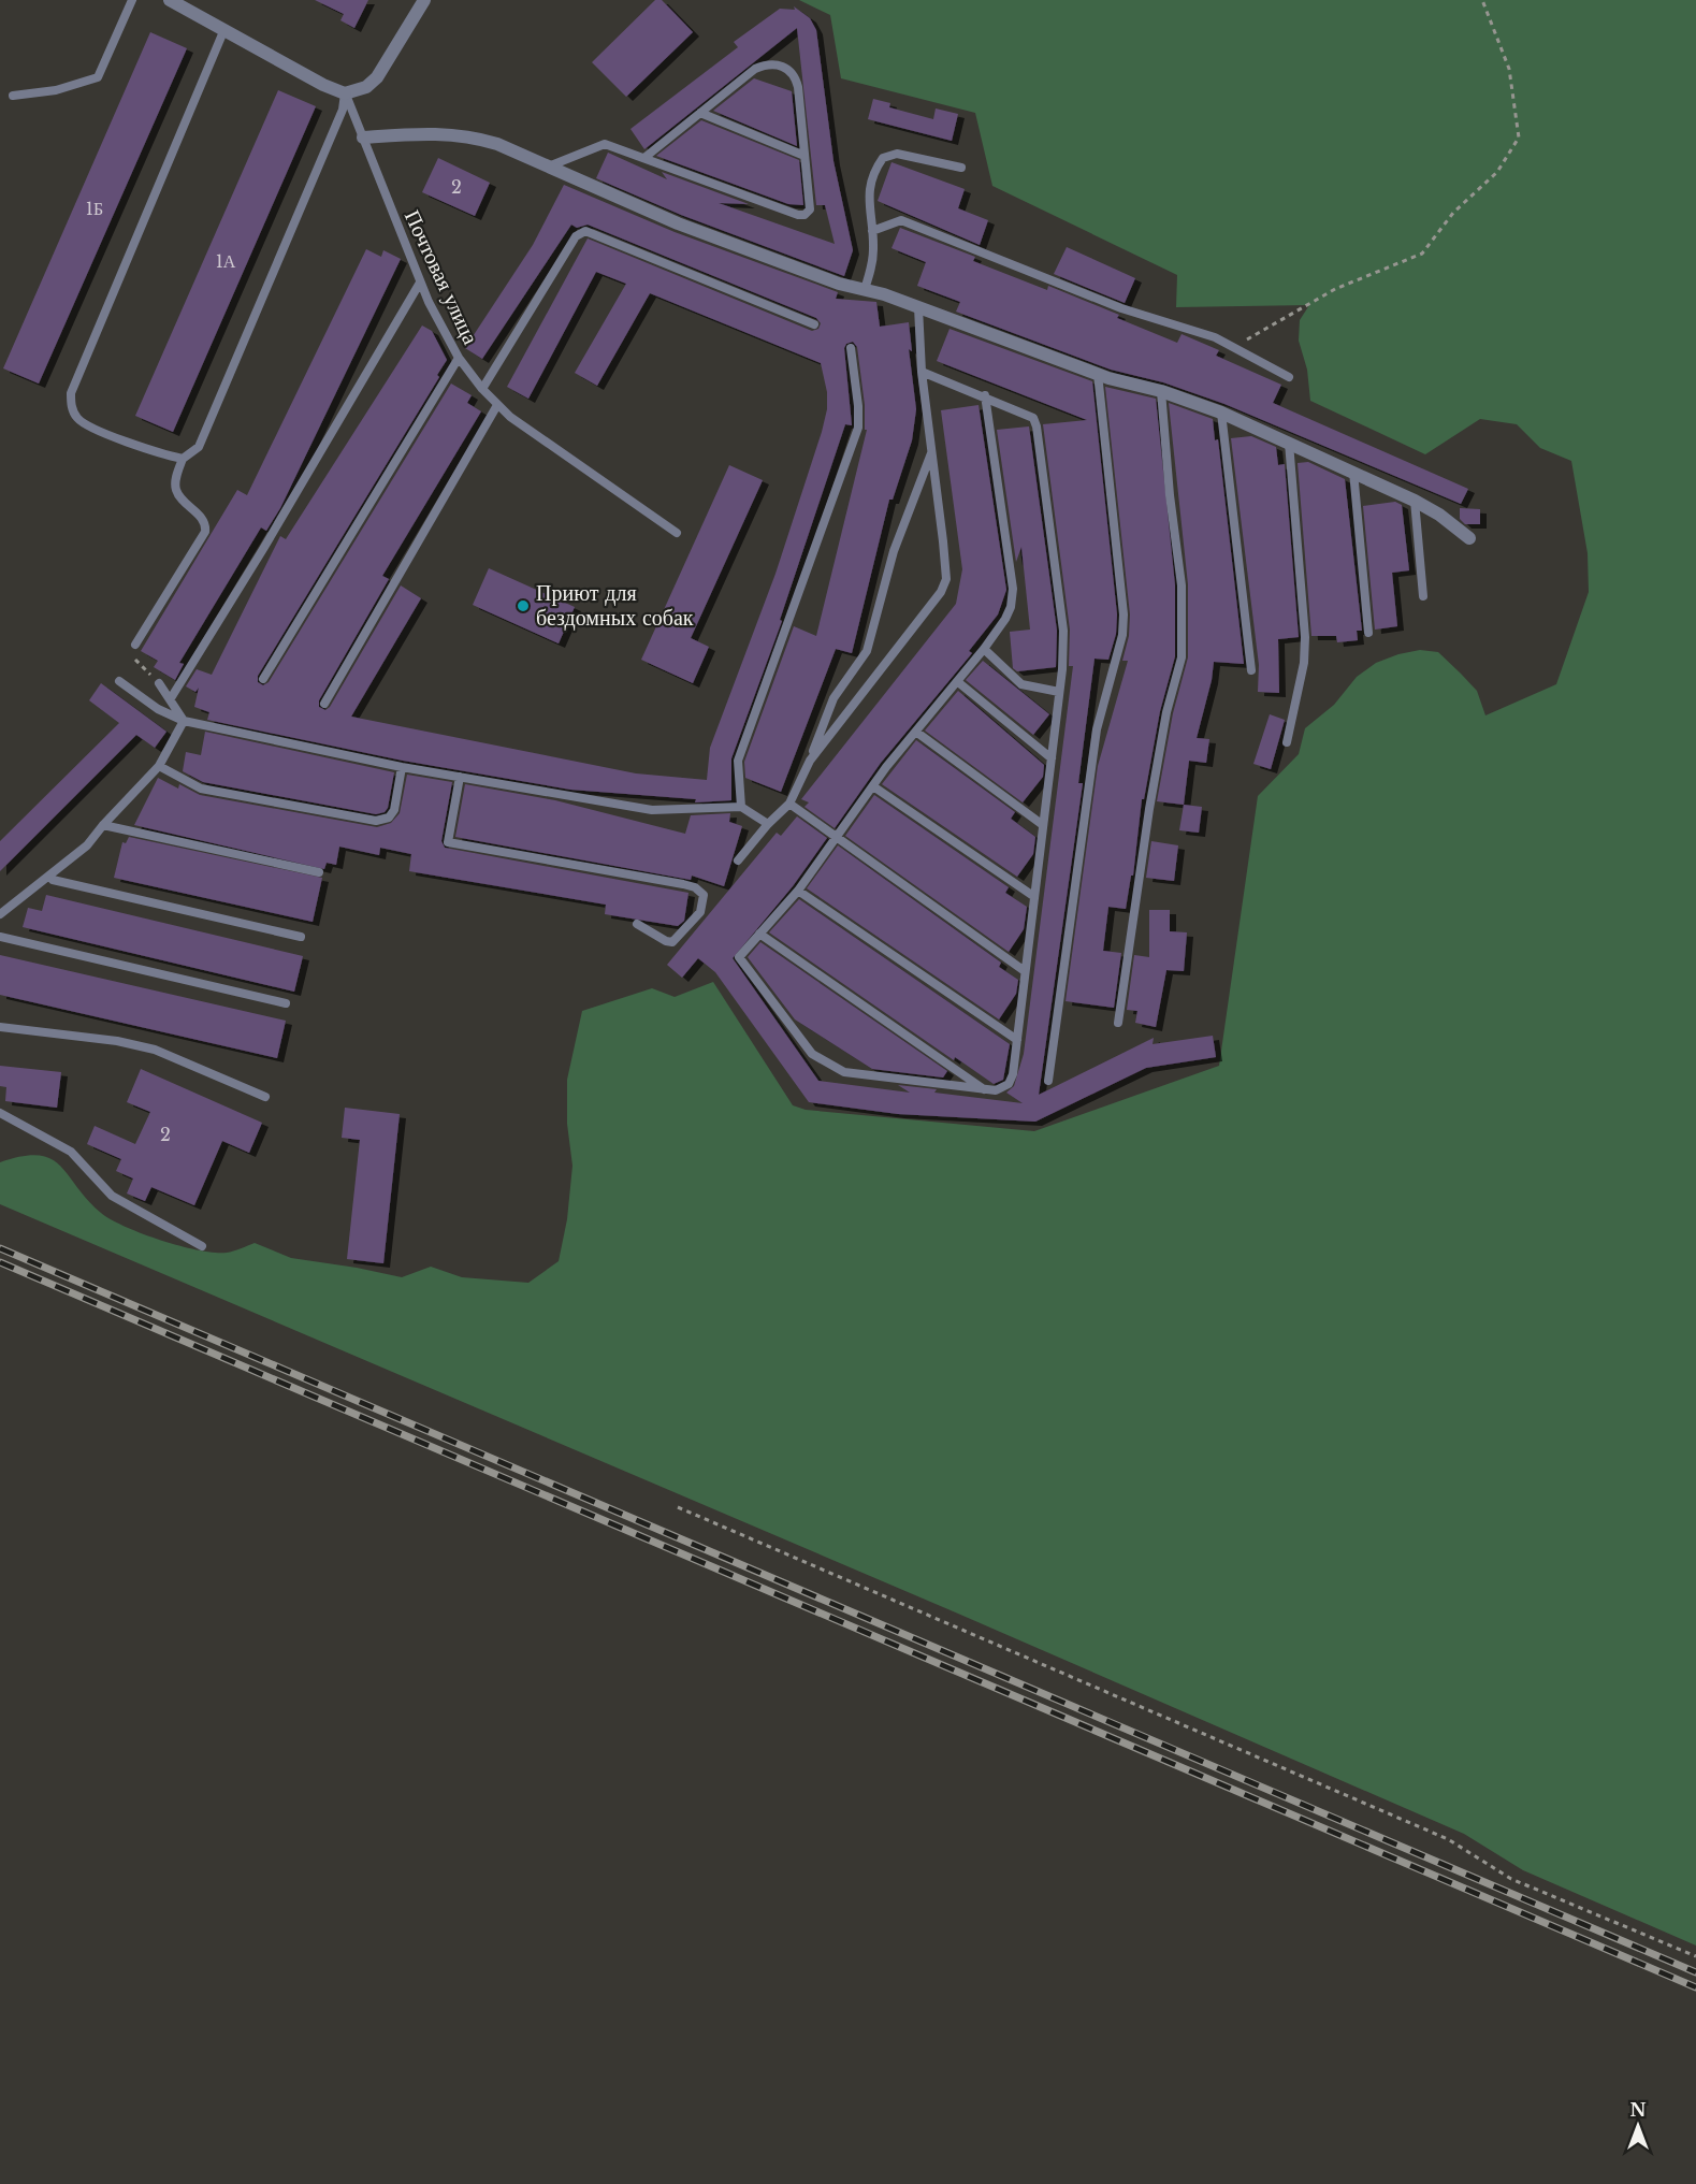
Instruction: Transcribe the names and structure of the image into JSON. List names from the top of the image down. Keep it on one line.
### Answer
{"streets":{"lane":["Почтовая улица"]},"places":["Приют для бездомных собак"],"house_numbers":["2","1Б","1А","2"],"north":"top"}
